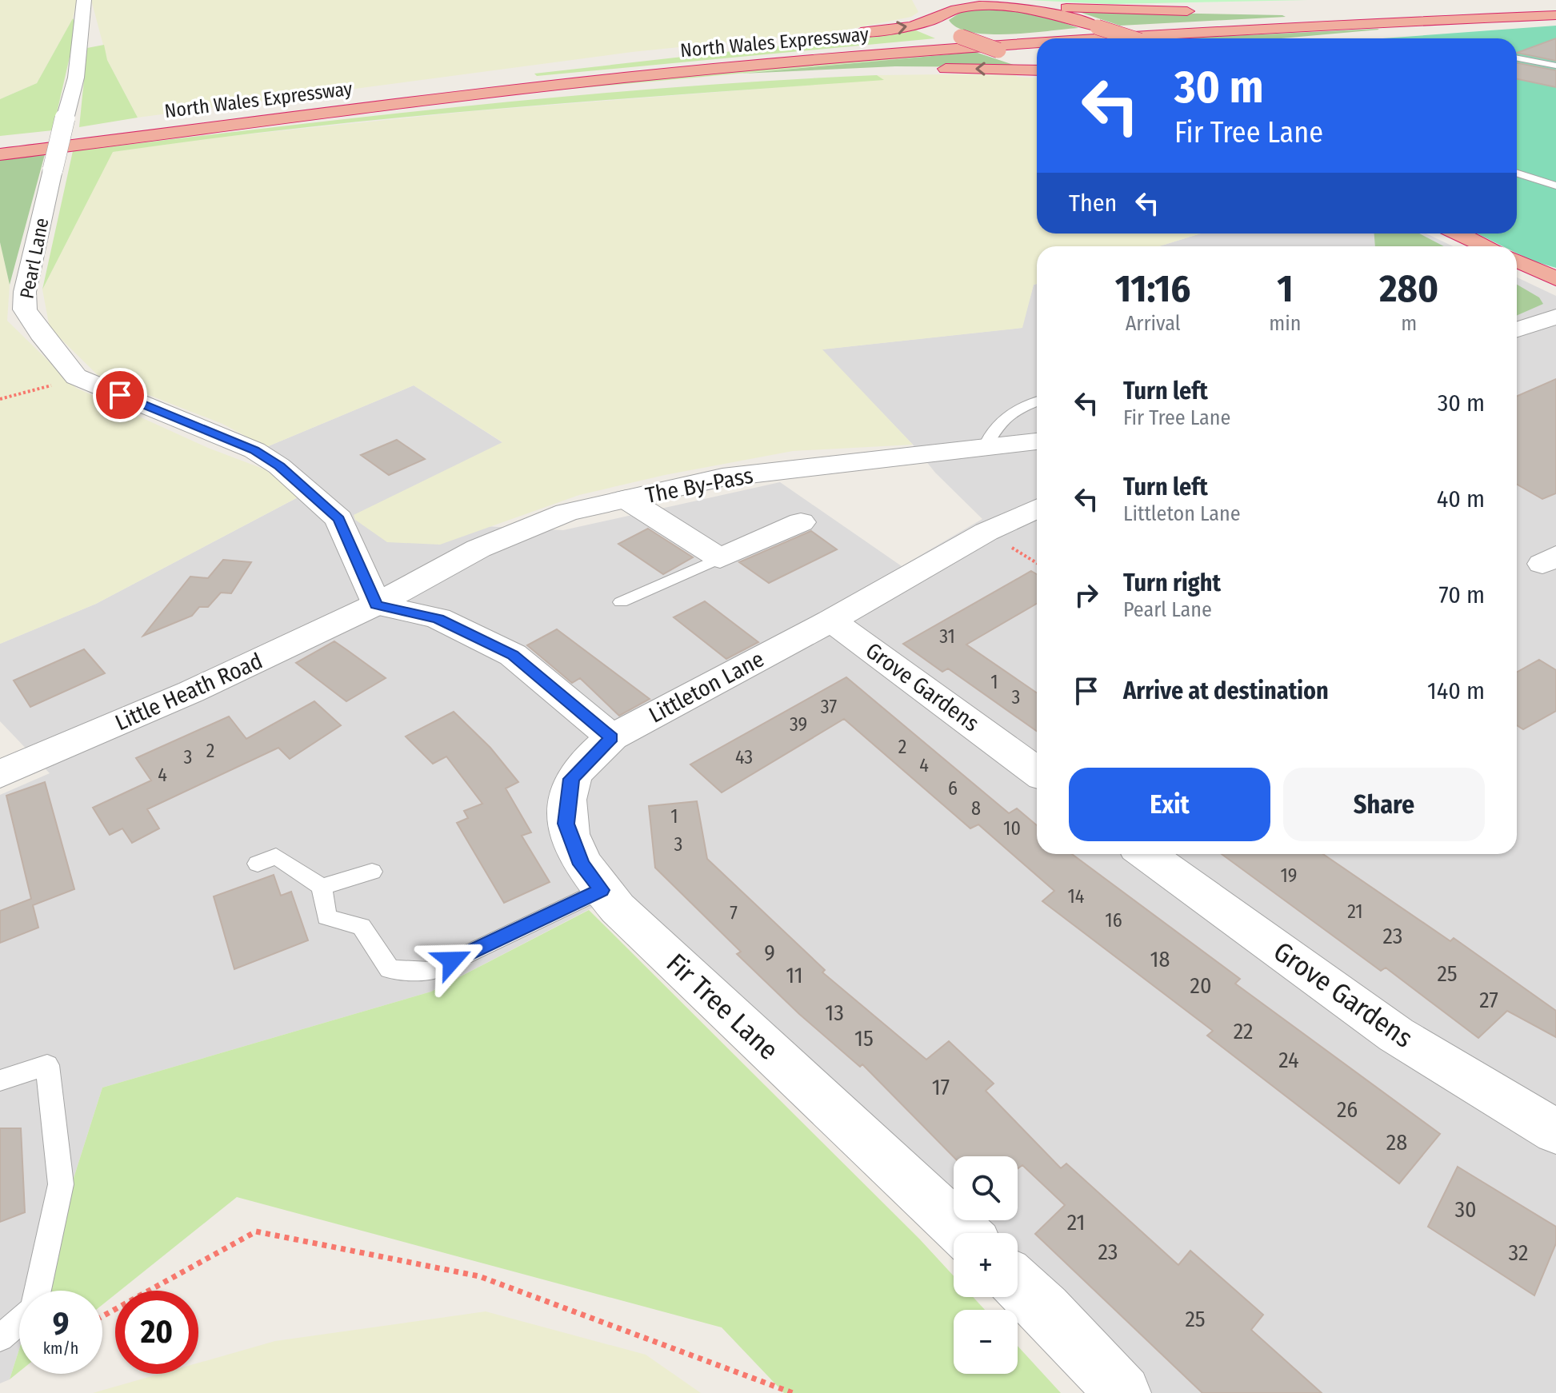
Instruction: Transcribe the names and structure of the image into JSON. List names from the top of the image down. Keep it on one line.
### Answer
{"streets":{"highway":["North Wales Expressway"],"street":["Pearl Lane","The By-Pass","Littleton Lane","Grove Gardens","Little Heath Road","Fir Tree Lane"]},"crossings":[["Pearl Lane","The By-Pass"],["Pearl Lane","Little Heath Road"],["The By-Pass","Little Heath Road"],["Littleton Lane","Grove Gardens"],["Littleton Lane","Fir Tree Lane"]],"house_numbers":["31","1","3","37","39","2","2","3","43","4","4","6","8","1","10","3","19","14","21","7","16","23","9","18","25","11","20","27","13","22","15","24","17","26","28","30","21","23","32","25"],"page":{"turn":["30 m","Fir Tree Lane"],"then":"Then","eta":["11:16","Arrival","1","min","280","m"],"list":[{"name":"Turn left","note":"Fir Tree Lane","value":"30 m"},{"name":"Turn left","note":"Littleton Lane","value":"40 m"},{"name":"Turn right","note":"Pearl Lane","value":"70 m"},{"name":"Arrive at destination","value":"140 m"}],"buttons":["Exit","Share"],"map_buttons":["+","−"],"speed":"9 km/h","limit":"20"}}
